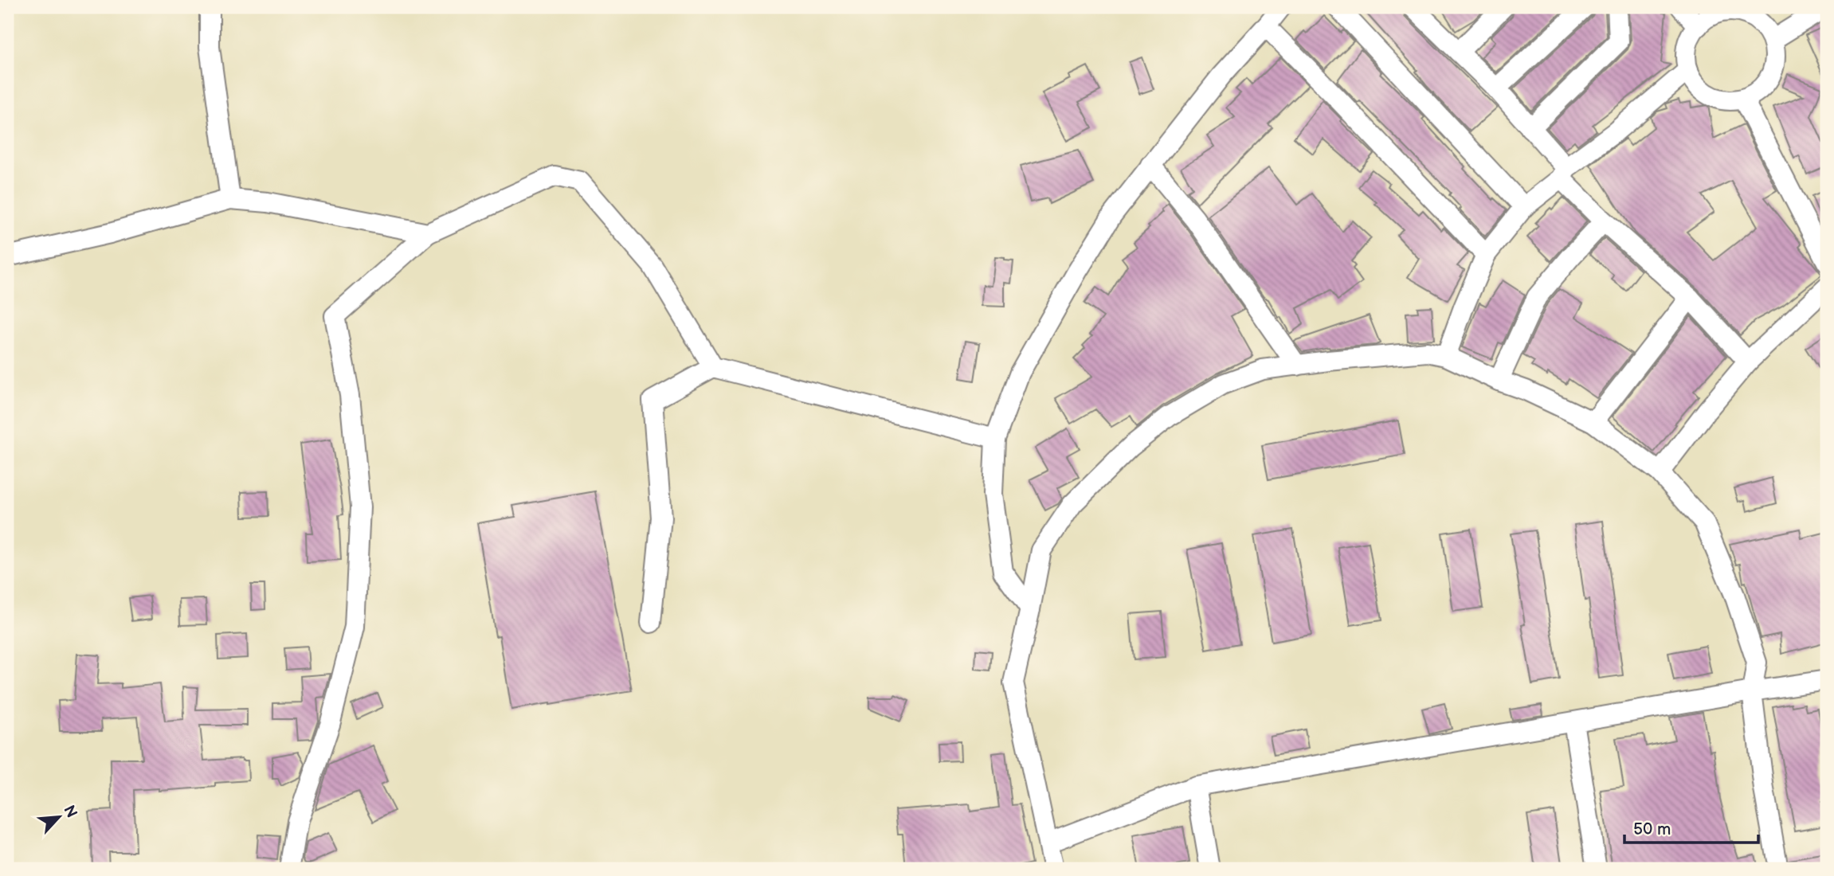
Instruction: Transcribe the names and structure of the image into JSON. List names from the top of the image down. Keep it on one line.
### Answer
{"scale_bar":"50 m","north":"top right"}
